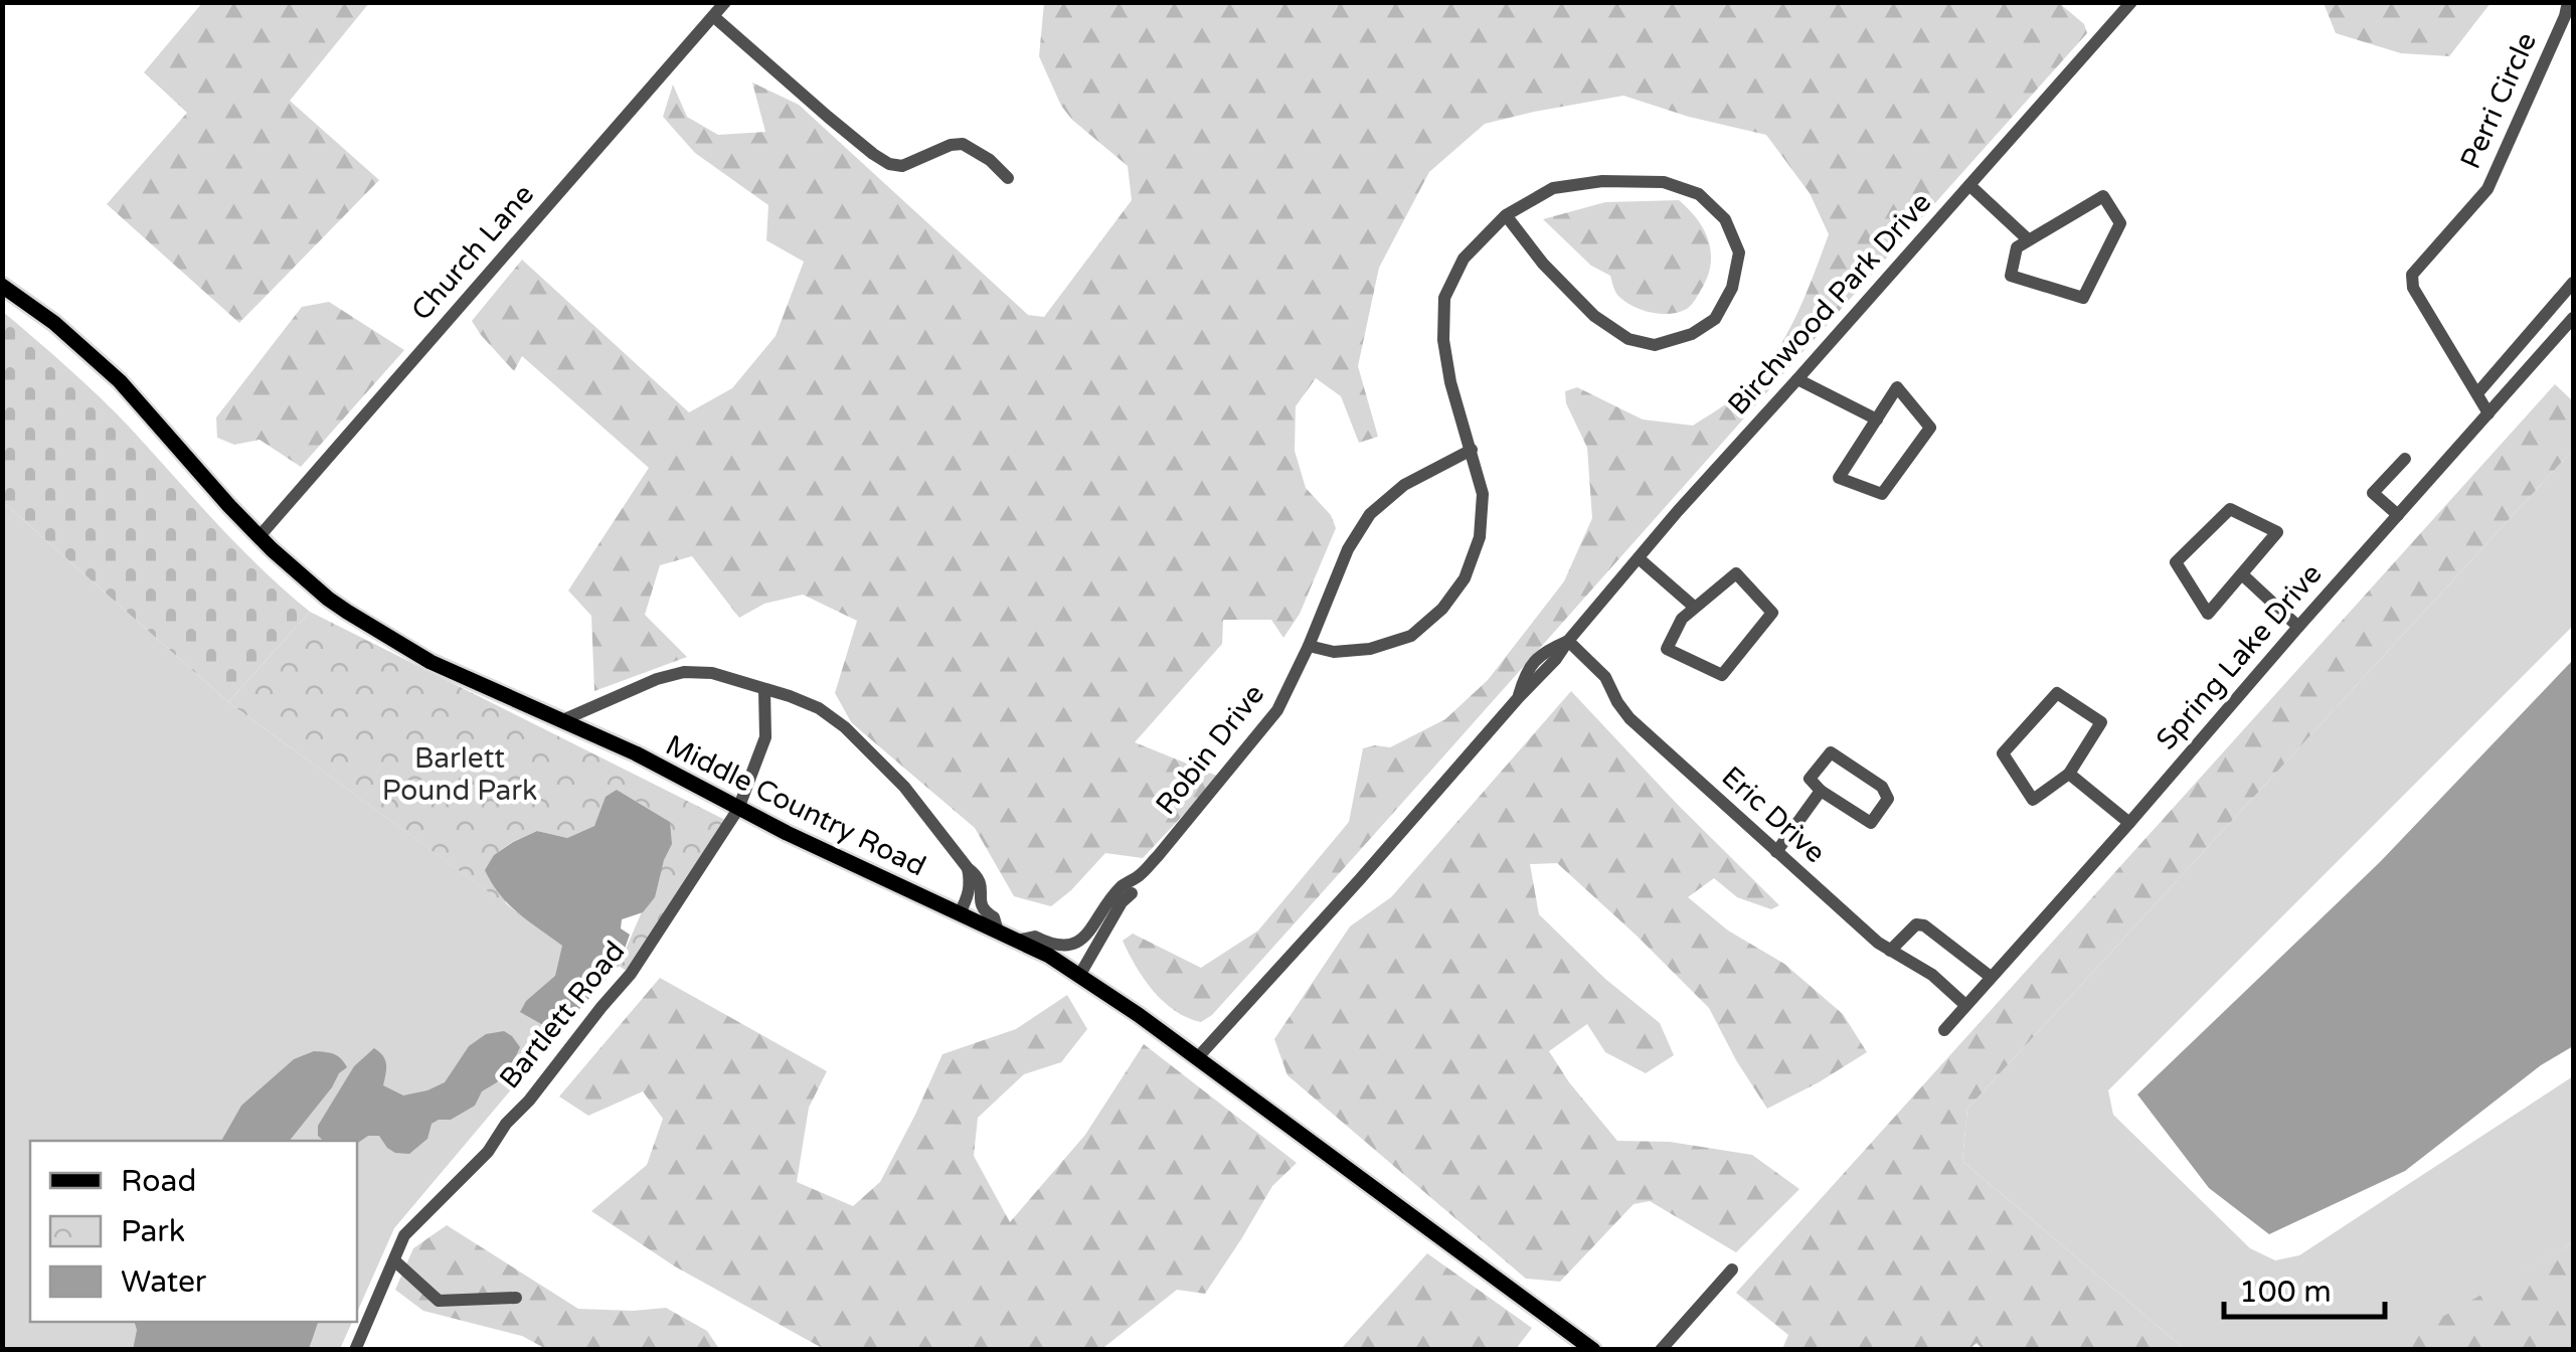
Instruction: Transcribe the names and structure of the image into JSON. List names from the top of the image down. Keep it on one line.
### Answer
{"streets":{"main road":["Middle Country Road"],"street":["Perri Circle","Church Lane","Birchwood Park Drive","Spring Lake Drive","Robin Drive","Eric Drive","Bartlett Road"]},"crossings":[["Perri Circle","Spring Lake Drive"],["Church Lane","Middle Country Road"],["Birchwood Park Drive","Middle Country Road"],["Birchwood Park Drive","Eric Drive"],["Spring Lake Drive","Eric Drive"],["Robin Drive","Middle Country Road"],["Middle Country Road","Bartlett Road"]],"parks":["Barlett Pound Park"],"legend":["Road","Park","Water"],"scale_bar":"100 m"}
